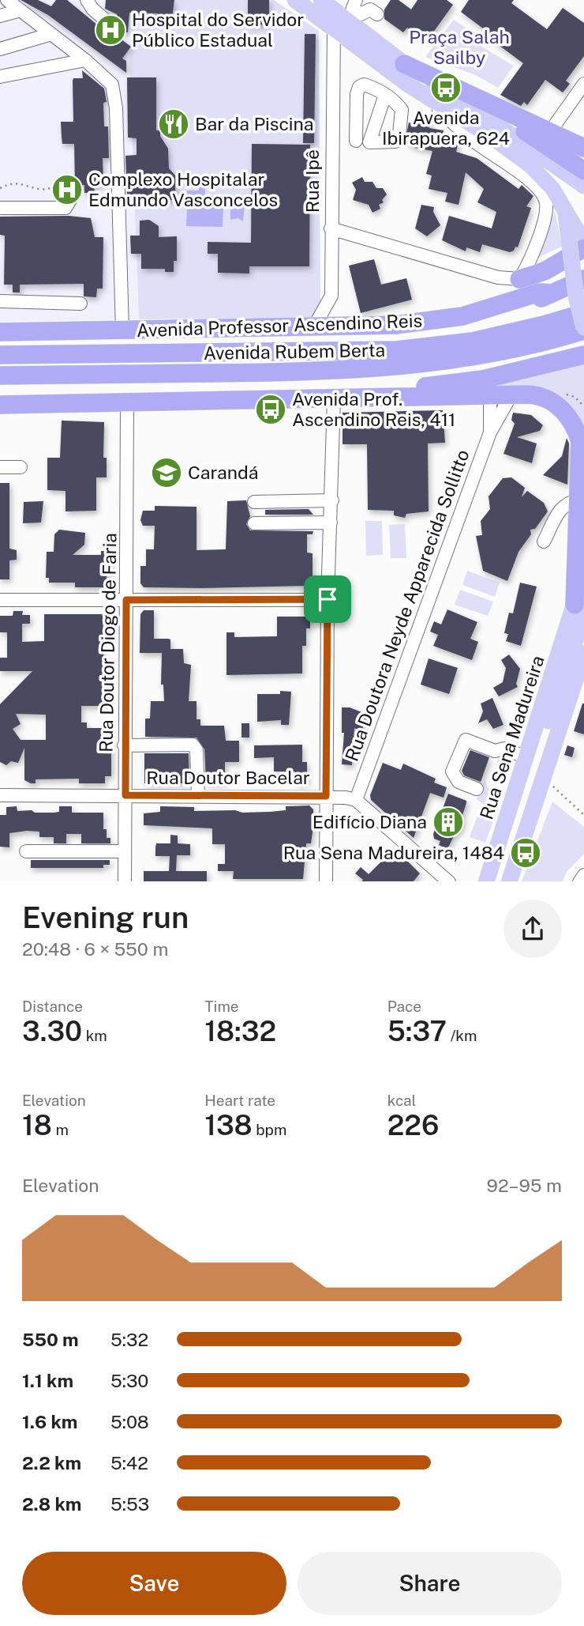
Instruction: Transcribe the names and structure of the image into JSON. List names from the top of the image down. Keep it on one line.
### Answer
{"streets":{"highway":["Avenida Professor Ascendino Reis","Avenida Rubem Berta"],"main road":["Rua Sena Madureira"],"street":["Rua Ipê","Rua Doutora Neyde Apparecida Sollitto","Rua Doutor Diogo de Faria","Rua Doutor Bacelar"]},"crossings":[["Rua Ipê","Avenida Professor Ascendino Reis"],["Rua Doutora Neyde Apparecida Sollitto","Rua Doutor Bacelar"],["Rua Doutor Diogo de Faria","Rua Doutor Bacelar"]],"parks":["Praça Salah Sailby"],"places":{"hospital":["Hospital do Servidor Público Estadual","Complexo Hospitalar Edmundo Vasconcelos"],"bus stop":["Avenida Ibirapuera, 624","Avenida Prof. Ascendino Reis, 411","Rua Sena Madureira, 1484"],"restaurant":["Bar da Piscina"],"school or university":["Carandá"],"building":["Edifício Diana"]},"page":{"heading":["Evening run","20:48 · 6 × 550 m"],"stats":[["Distance","3.30 km"],["Time","18:32"],["Pace","5:37 /km"],["Elevation","18 m"],["Heart rate","138 bpm"],["kcal","226"]],"chart":["Elevation","92–95 m"],"list":[{"name":"550 m","note":"5:32"},{"name":"1.1 km","note":"5:30"},{"name":"1.6 km","note":"5:08"},{"name":"2.2 km","note":"5:42"},{"name":"2.8 km","note":"5:53"}],"buttons":["Save","Share"]}}
